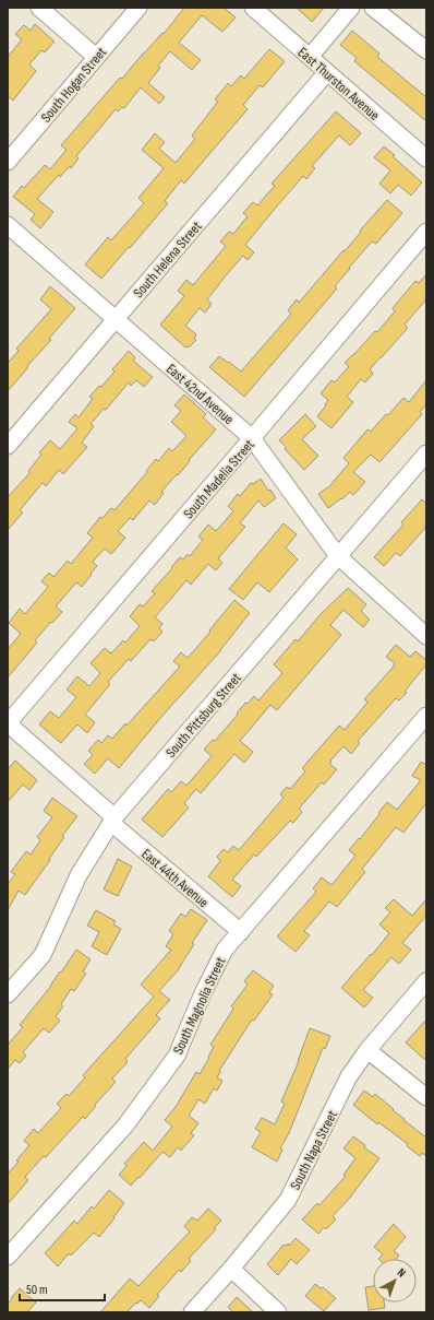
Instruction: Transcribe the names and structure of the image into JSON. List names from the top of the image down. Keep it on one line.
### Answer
{"streets":{"street":["East Thurston Avenue","South Hogan Street","South Helena Street","East 42nd Avenue","South Madelia Street","South Pittsburg Street","East 44th Avenue","South Magnolia Street","South Napa Street"]},"crossings":[["East Thurston Avenue","South Helena Street"],["South Helena Street","East 42nd Avenue"],["East 42nd Avenue","South Madelia Street"],["East 42nd Avenue","South Pittsburg Street"],["South Madelia Street","East 44th Avenue"],["South Pittsburg Street","East 44th Avenue"],["East 44th Avenue","South Magnolia Street"]],"scale_bar":"50 m","north":"top right"}
